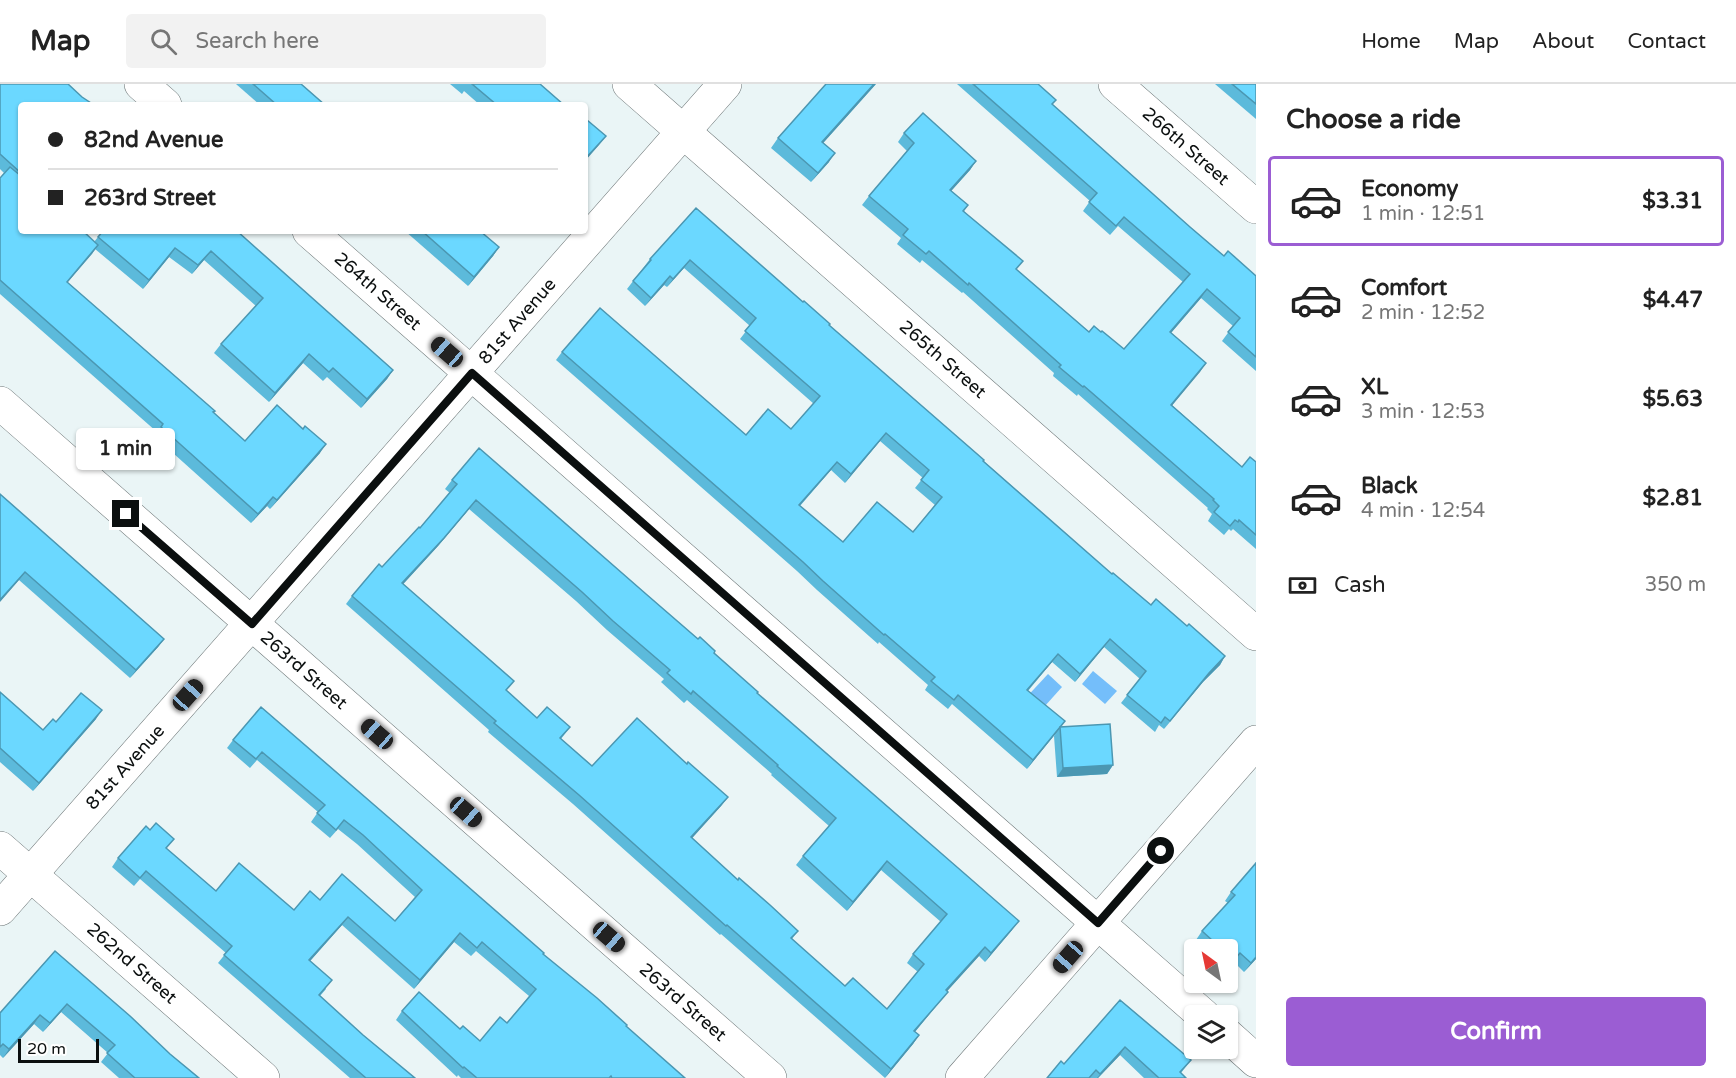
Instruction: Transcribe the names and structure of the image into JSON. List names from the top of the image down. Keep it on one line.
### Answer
{"streets":{"street":["266th Street","264th Street","81st Avenue","265th Street","263rd Street","262nd Street"]},"crossings":[["264th Street","81st Avenue"],["81st Avenue","265th Street"],["81st Avenue","263rd Street"],["81st Avenue","262nd Street"]],"scale_bar":"20 m","north":"top left","page":{"header":"Map","search":"Search here","nav":["Home","Map","About","Contact"],"heading":"Choose a ride","banner":["82nd Avenue","263rd Street"],"list":[{"name":"Economy","note":"1 min · 12:51","value":"$3.31"},{"name":"Comfort","note":"2 min · 12:52","value":"$4.47"},{"name":"XL","note":"3 min · 12:53","value":"$5.63"},{"name":"Black","note":"4 min · 12:54","value":"$2.81"}],"bubble":"1 min","pay":["Cash","350 m"],"buttons":"Confirm","scale":"20 m"}}
